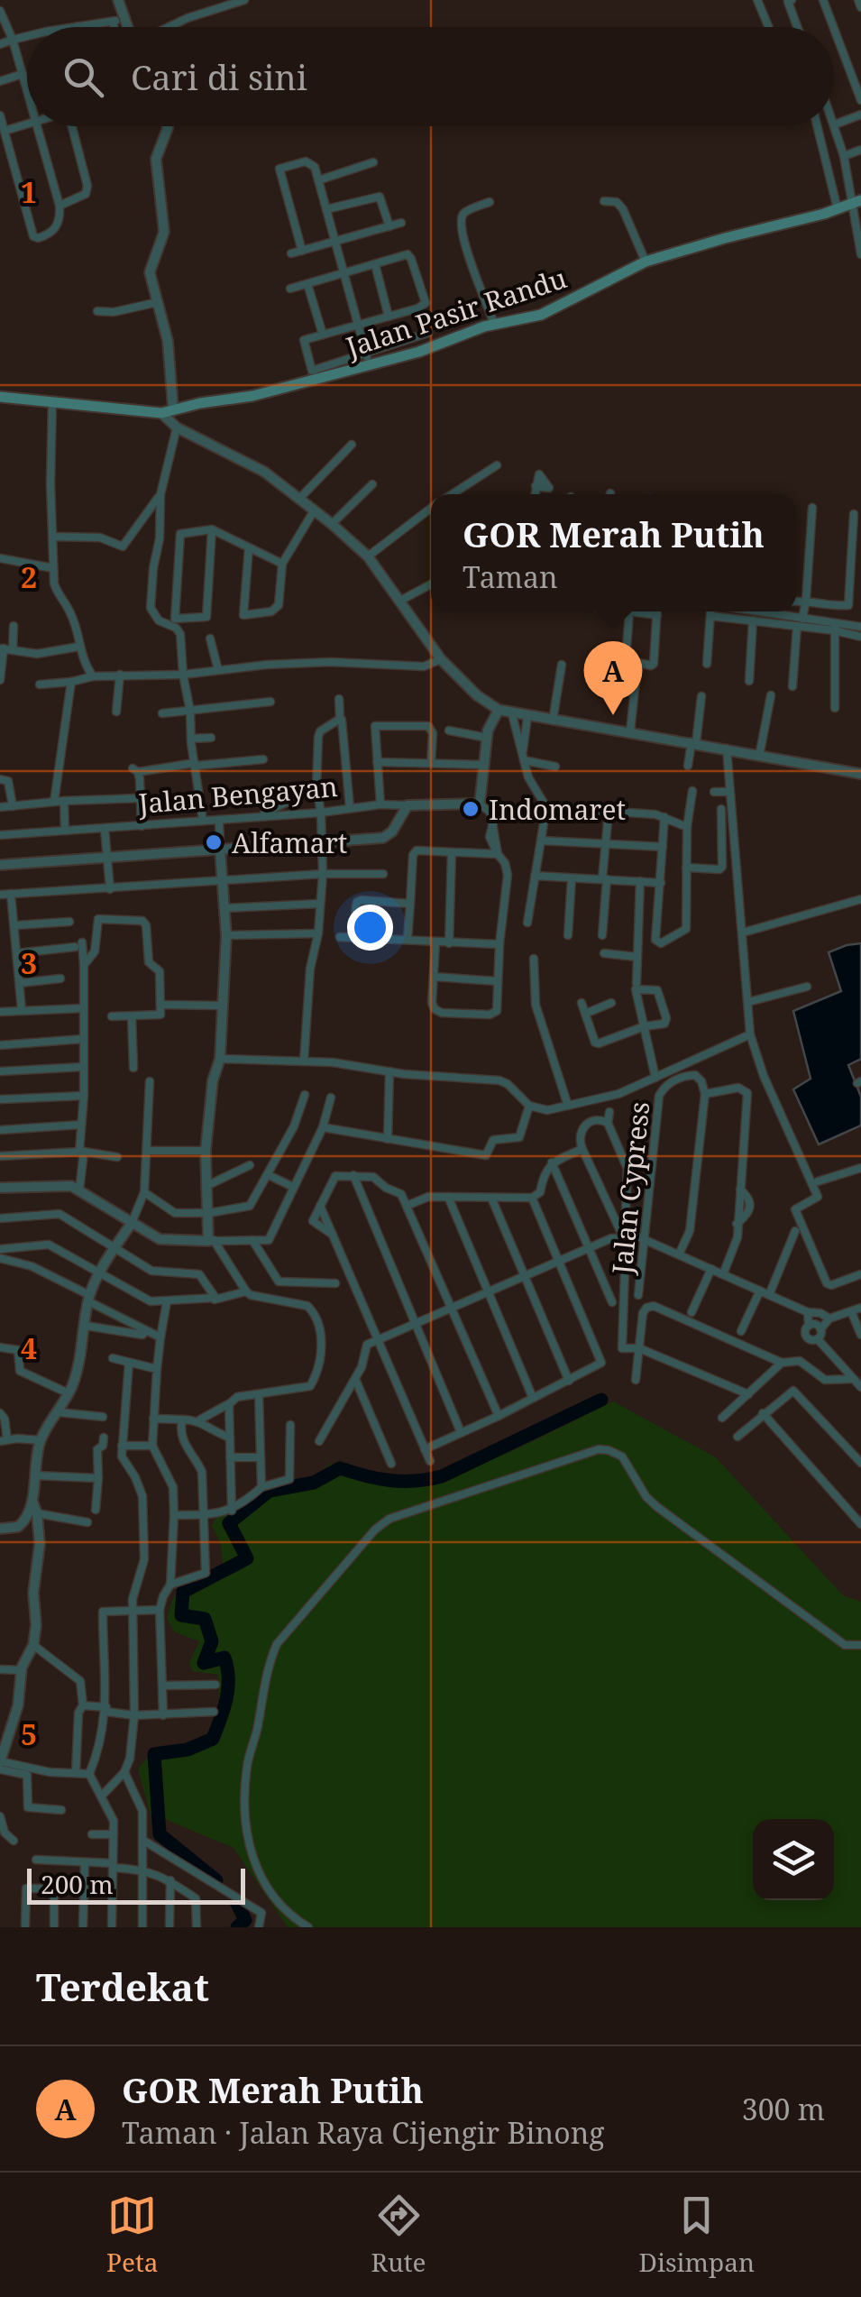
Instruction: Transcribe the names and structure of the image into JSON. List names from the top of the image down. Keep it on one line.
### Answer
{"streets":{"main road":["Jalan Pasir Randu"],"street":["Jalan Bengayan","Jalan Cypress"]},"places":["Indomaret","Alfamart"],"scale_bar":"200 m","page":{"search":"Cari di sini","popup":["GOR Merah Putih","Taman"],"pins":"A","scale":"200 m","heading":"Terdekat","list":[{"mark":"A","name":"GOR Merah Putih","note":"Taman · Jalan Raya Cijengir Binong","value":"300 m"}],"nav":["Peta","Rute","Disimpan"]},"grid":{"rows":["1","2","3","4","5"]}}
